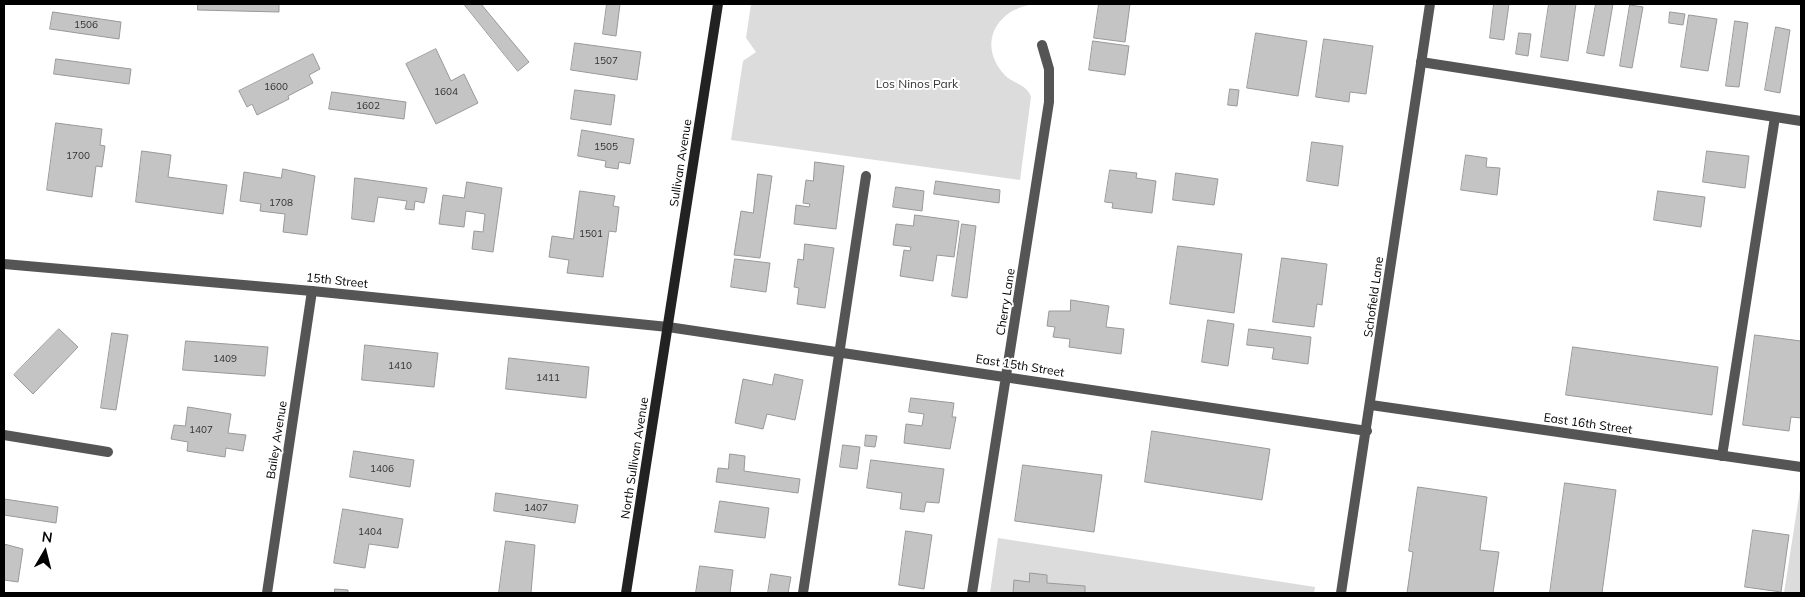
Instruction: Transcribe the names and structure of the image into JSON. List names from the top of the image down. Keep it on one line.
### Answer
{"streets":{"main road":["Sullivan Avenue","North Sullivan Avenue"],"street":["15th Street","Schofield Lane","Cherry Lane","East 15th Street","East 16th Street","Bailey Avenue"]},"crossings":[["Sullivan Avenue","15th Street"],["Sullivan Avenue","East 15th Street"],["Sullivan Avenue","North Sullivan Avenue"],["15th Street","East 15th Street"],["15th Street","Bailey Avenue"],["15th Street","North Sullivan Avenue"],["Schofield Lane","East 15th Street"],["Schofield Lane","East 16th Street"],["Cherry Lane","East 15th Street"],["East 15th Street","North Sullivan Avenue"]],"parks":["Los Ninos Park"],"house_numbers":["1506","1507","1600","1604","1602","1505","1700","1708","1501","1409","1410","1411","1407","1406","1407","1404"],"north":"top"}
